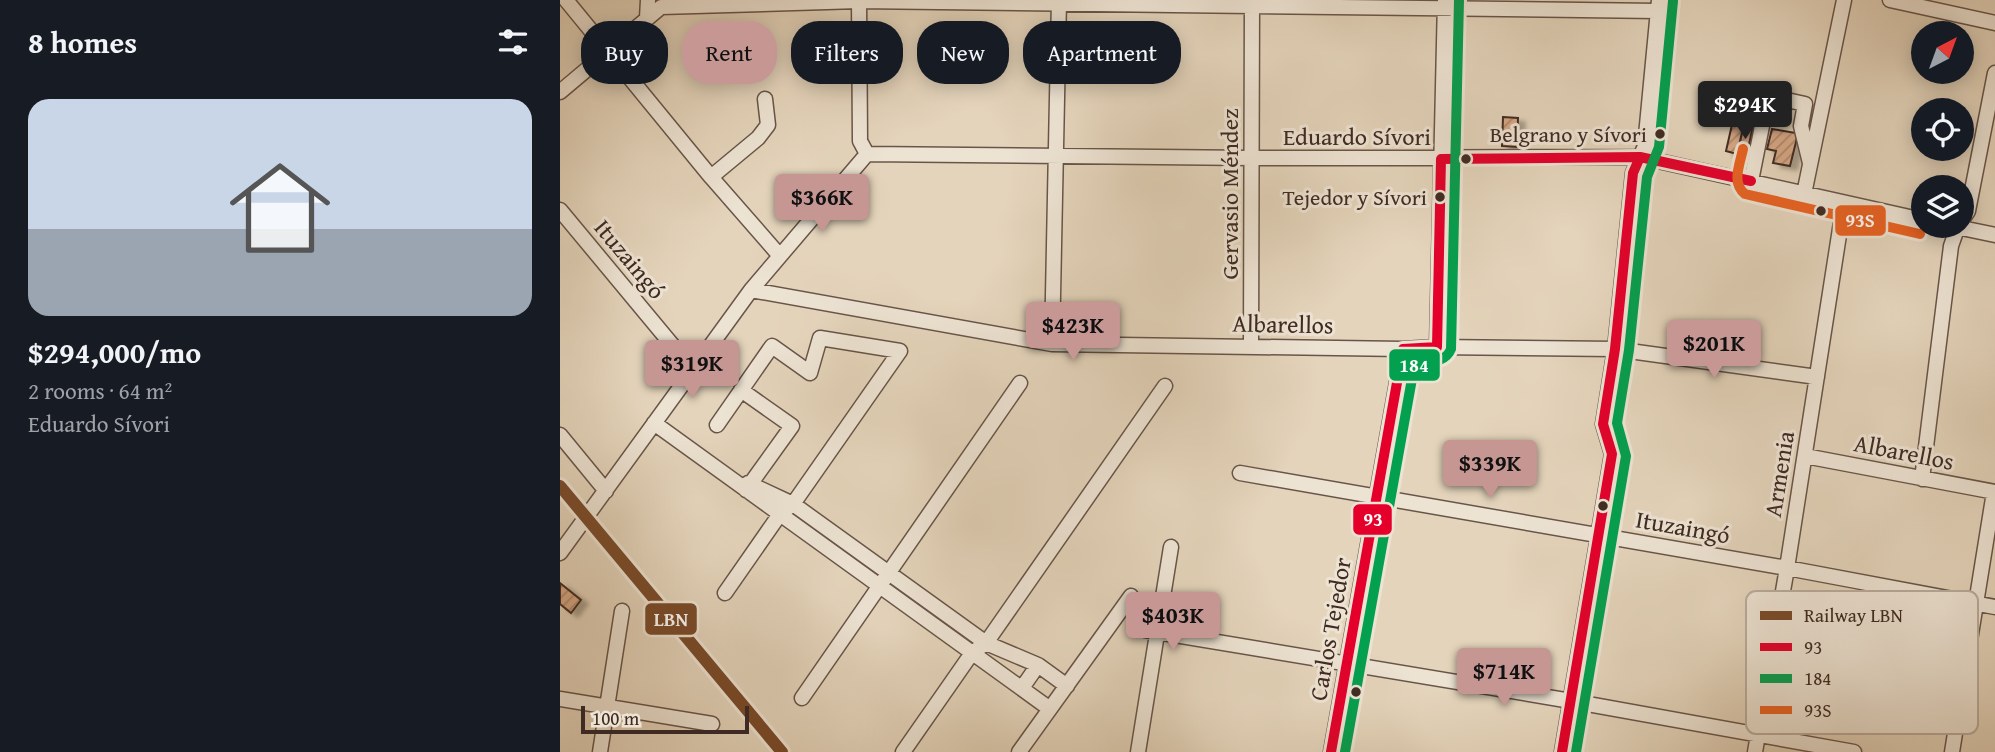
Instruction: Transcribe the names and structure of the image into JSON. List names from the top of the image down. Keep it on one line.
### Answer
{"streets":{"street":["Eduardo Sívori","Gervasio Méndez","Ituzaingó","Albarellos","Armenia","Carlos Tejedor"]},"crossings":[["Eduardo Sívori","Gervasio Méndez"],["Eduardo Sívori","Armenia"],["Gervasio Méndez","Albarellos"],["Ituzaingó","Armenia"],["Ituzaingó","Carlos Tejedor"],["Albarellos","Armenia"],["Albarellos","Carlos Tejedor"]],"places":["Belgrano y Sívori","Tejedor y Sívori"],"lines":["transit line 184","transit line 93S","transit line 93","rail line LBN"],"legend":["Railway LBN","93","184","93S"],"scale_bar":"100 m","north":"top right","page":{"heading":"8 homes","chip":["Buy","Rent","Filters","New","Apartment"],"price":["$294K","$366K","$423K","$201K","$319K","$339K","$403K","$714K"],"list":[{"name":"$294,000/mo","note":"2 rooms · 64 m² · Eduardo Sívori"}],"scale":"100 m"}}
